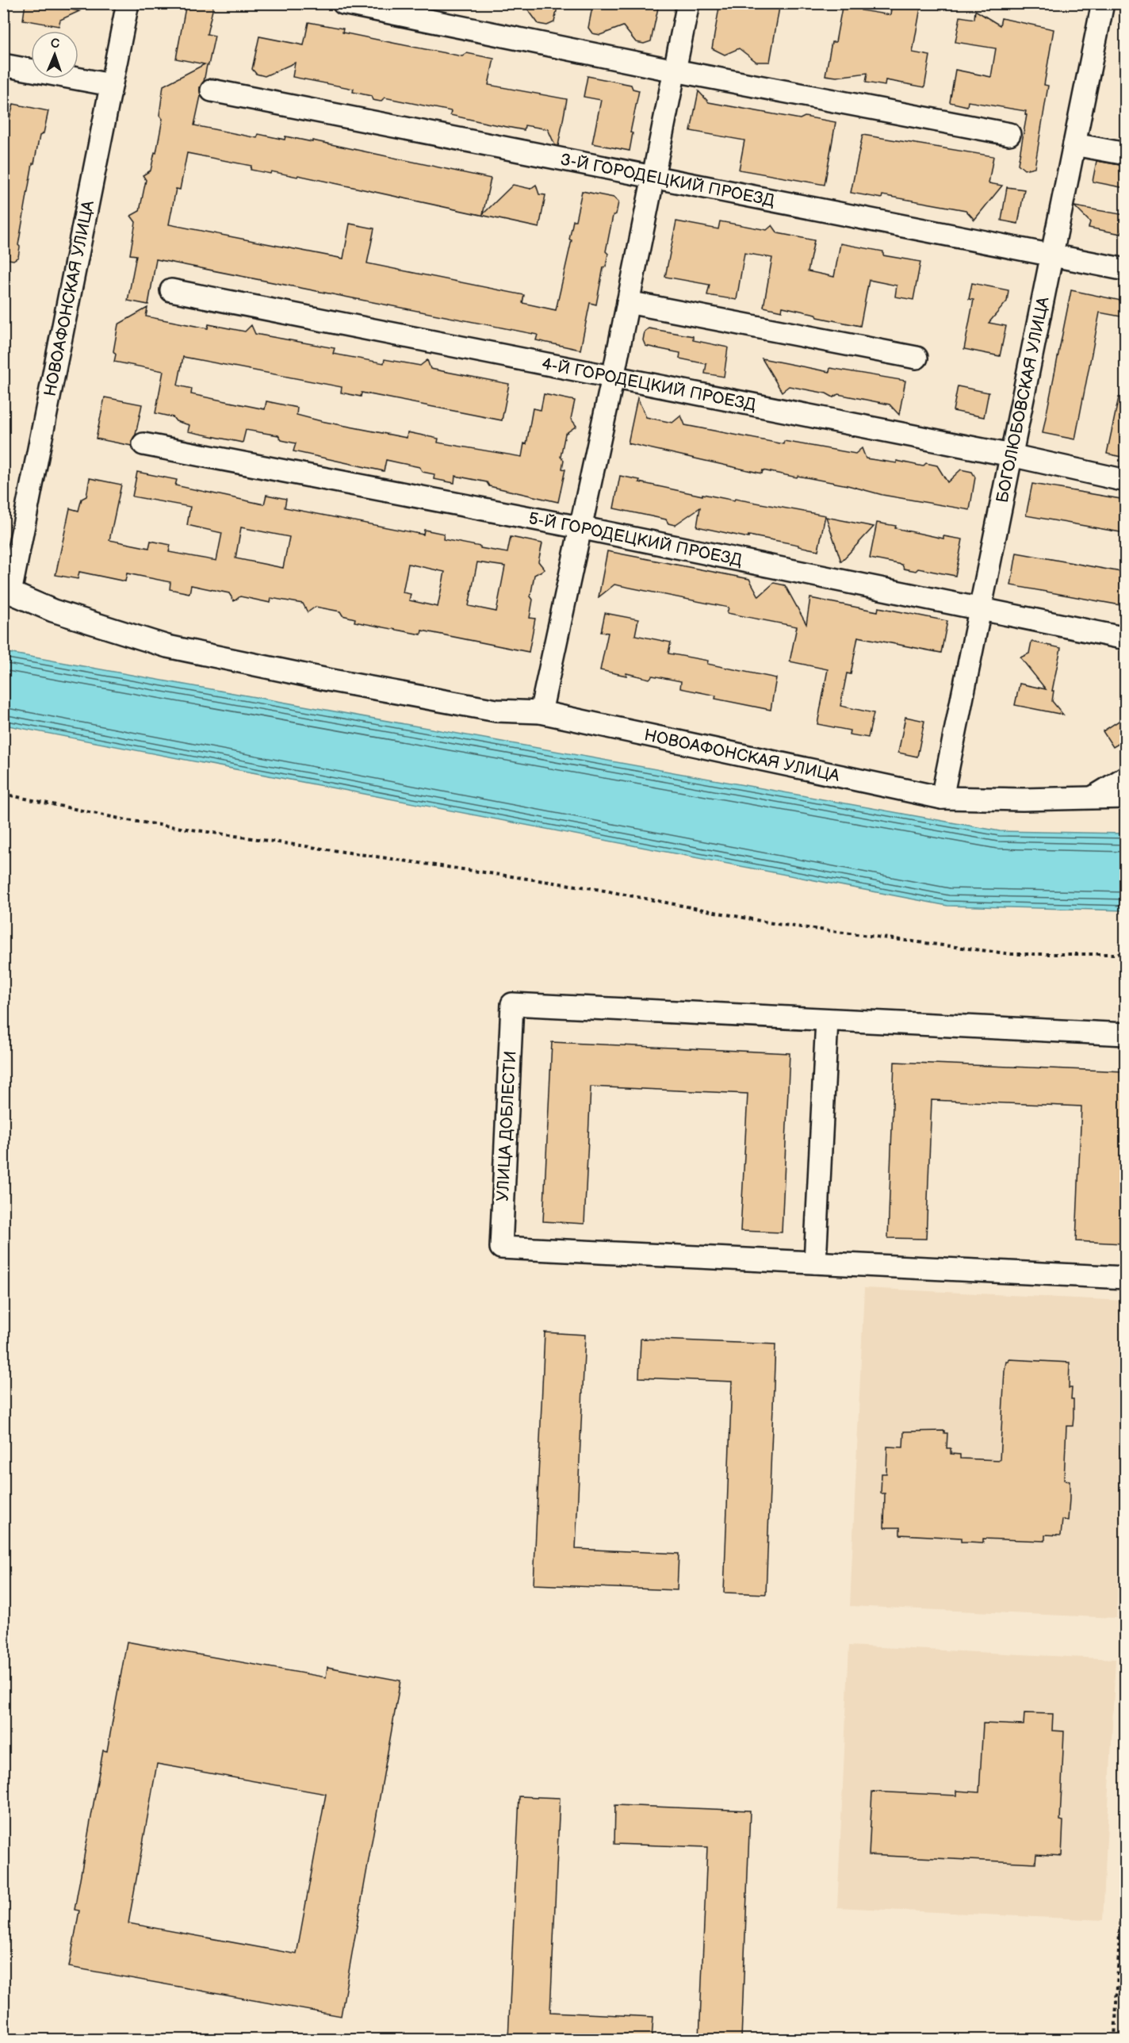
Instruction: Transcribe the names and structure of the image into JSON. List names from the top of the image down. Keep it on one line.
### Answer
{"streets":{"street":["3-Й ГОРОДЕЦКИЙ ПРОЕЗД","НОВОАФОНСКАЯ УЛИЦА","4-Й ГОРОДЕЦКИЙ ПРОЕЗД","БОГОЛЮБОВСКАЯ УЛИЦА","5-Й ГОРОДЕЦКИЙ ПРОЕЗД","УЛИЦА ДОБЛЕСТИ"]},"crossings":[["3-Й ГОРОДЕЦКИЙ ПРОЕЗД","БОГОЛЮБОВСКАЯ УЛИЦА"],["НОВОАФОНСКАЯ УЛИЦА","БОГОЛЮБОВСКАЯ УЛИЦА"],["4-Й ГОРОДЕЦКИЙ ПРОЕЗД","БОГОЛЮБОВСКАЯ УЛИЦА"],["БОГОЛЮБОВСКАЯ УЛИЦА","5-Й ГОРОДЕЦКИЙ ПРОЕЗД"]],"north":"top"}
